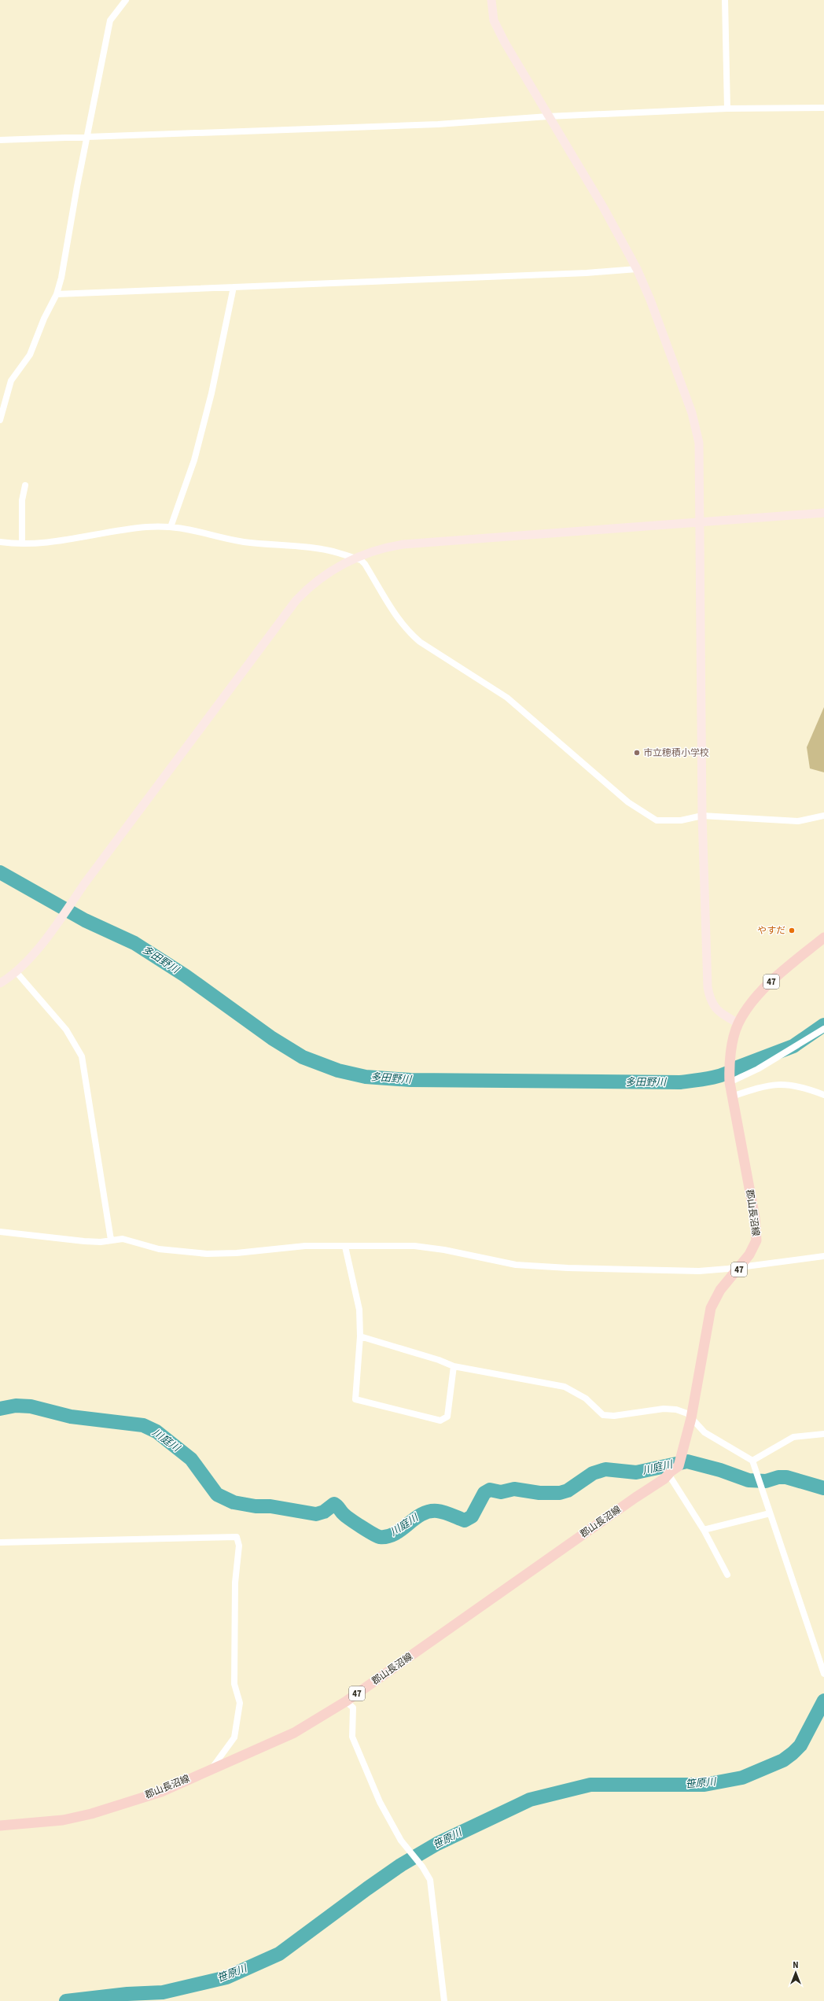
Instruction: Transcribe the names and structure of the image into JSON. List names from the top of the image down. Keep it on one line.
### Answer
{"streets":{"main road":["47","郡山長沼線"]},"water":["多田野川","川庭川","笹原川"],"places":["市立穂積小学校","やすだ"],"north":"top"}
